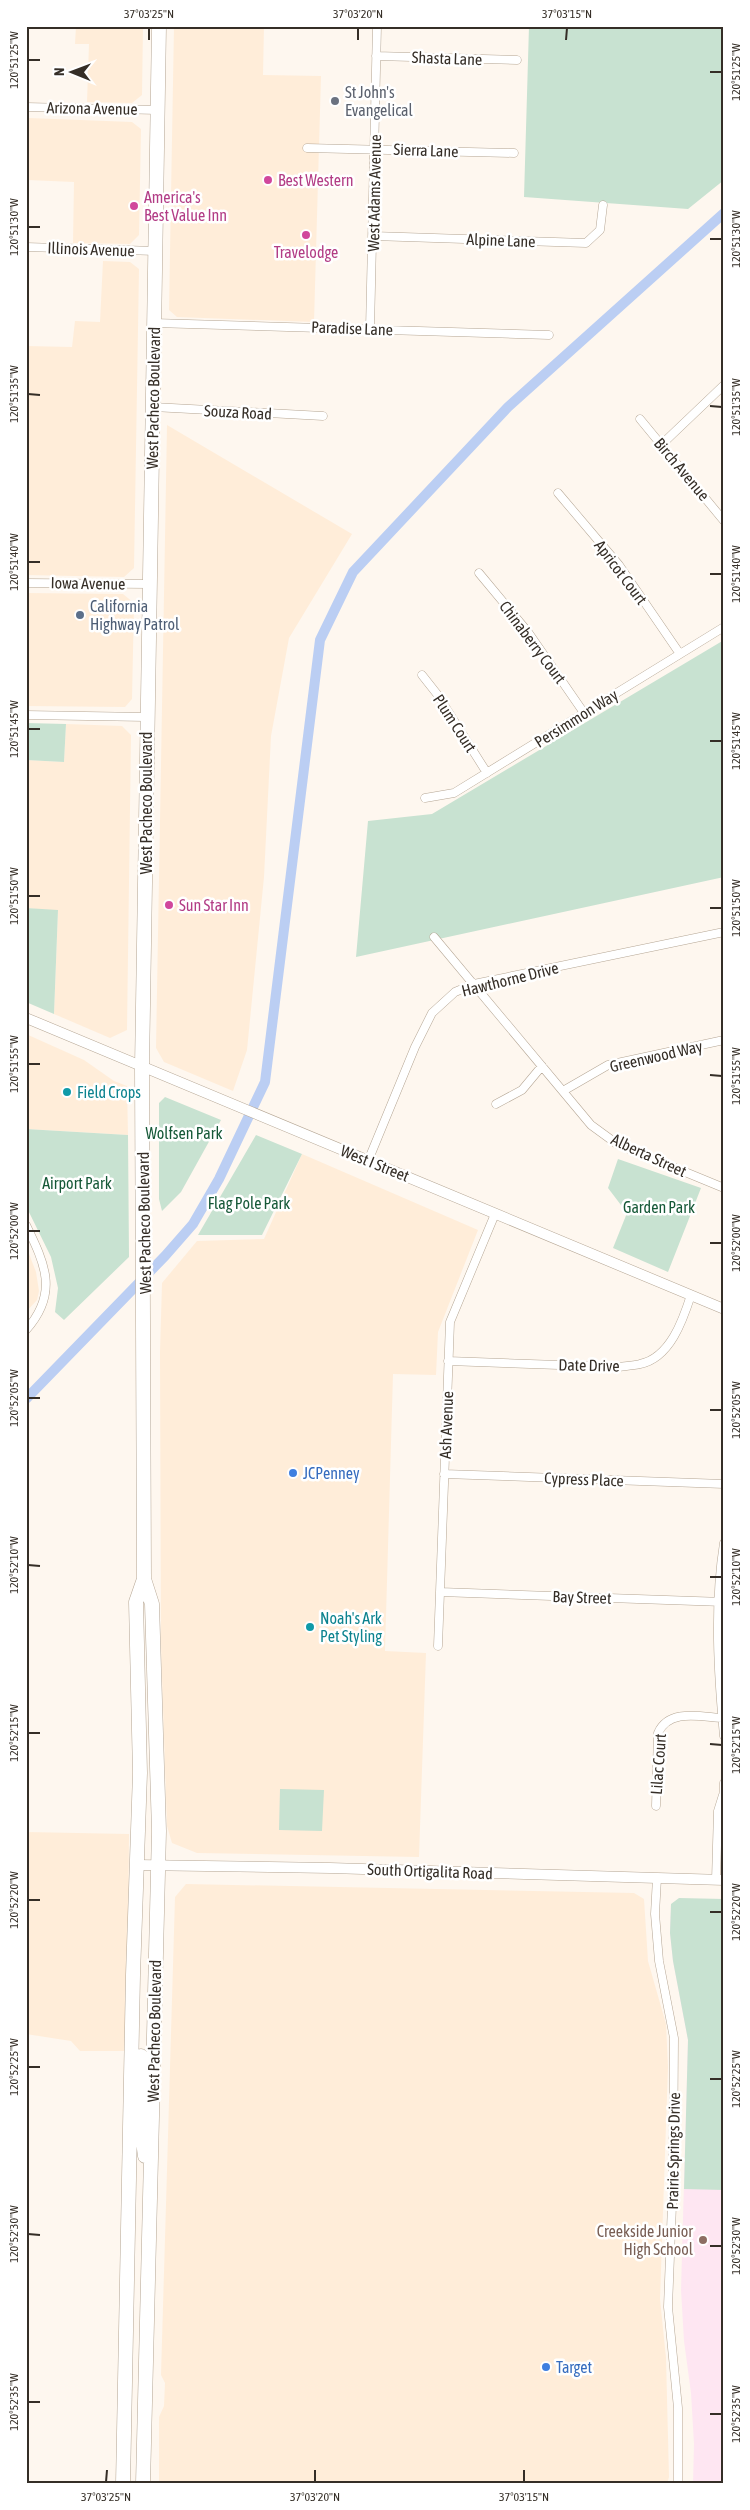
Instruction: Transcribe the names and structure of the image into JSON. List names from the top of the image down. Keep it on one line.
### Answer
{"streets":{"highway":["West Pacheco Boulevard"],"street":["Shasta Lane","Arizona Avenue","Sierra Lane","West Adams Avenue","Alpine Lane","Illinois Avenue","Paradise Lane","Souza Road","Birch Avenue","Apricot Court","Iowa Avenue","Chinaberry Court","Persimmon Way","Plum Court","Hawthorne Drive","Greenwood Way","Alberta Street","West I Street","Date Drive","Ash Avenue","Cypress Place","Bay Street","Lilac Court","South Ortigalita Road","Prairie Springs Drive"]},"crossings":[["Shasta Lane","West Adams Avenue"],["Arizona Avenue","West Pacheco Boulevard"],["Sierra Lane","West Adams Avenue"],["West Adams Avenue","Alpine Lane"],["West Adams Avenue","Paradise Lane"],["Illinois Avenue","West Pacheco Boulevard"],["Paradise Lane","West Pacheco Boulevard"],["West Pacheco Boulevard","Souza Road"],["West Pacheco Boulevard","Iowa Avenue"],["West Pacheco Boulevard","West I Street"],["West Pacheco Boulevard","South Ortigalita Road"],["Apricot Court","Persimmon Way"],["Chinaberry Court","Persimmon Way"],["Persimmon Way","Plum Court"],["Hawthorne Drive","Alberta Street"],["Hawthorne Drive","West I Street"],["Greenwood Way","Alberta Street"],["West I Street","Date Drive"],["West I Street","Ash Avenue"],["Date Drive","Ash Avenue"],["Ash Avenue","Cypress Place"],["Ash Avenue","Bay Street"],["South Ortigalita Road","Prairie Springs Drive"]],"parks":["Wolfsen Park","Airport Park","Flag Pole Park","Garden Park"],"places":["St John's Evangelical","Best Western","America's Best Value Inn","Travelodge","California Highway Patrol","Sun Star Inn","Field Crops","JCPenney","Noah's Ark Pet Styling","Creekside Junior High School","Target"],"north":"left","coordinates":["37°03'25\"N","37°03'20\"N","37°03'15\"N","120°51'25\"W","120°51'30\"W","120°51'35\"W","120°51'40\"W","120°51'45\"W","120°51'50\"W","120°51'55\"W","120°52'00\"W","120°52'05\"W","120°52'10\"W","120°52'15\"W","120°52'20\"W","120°52'25\"W","120°52'30\"W","120°52'35\"W"]}
